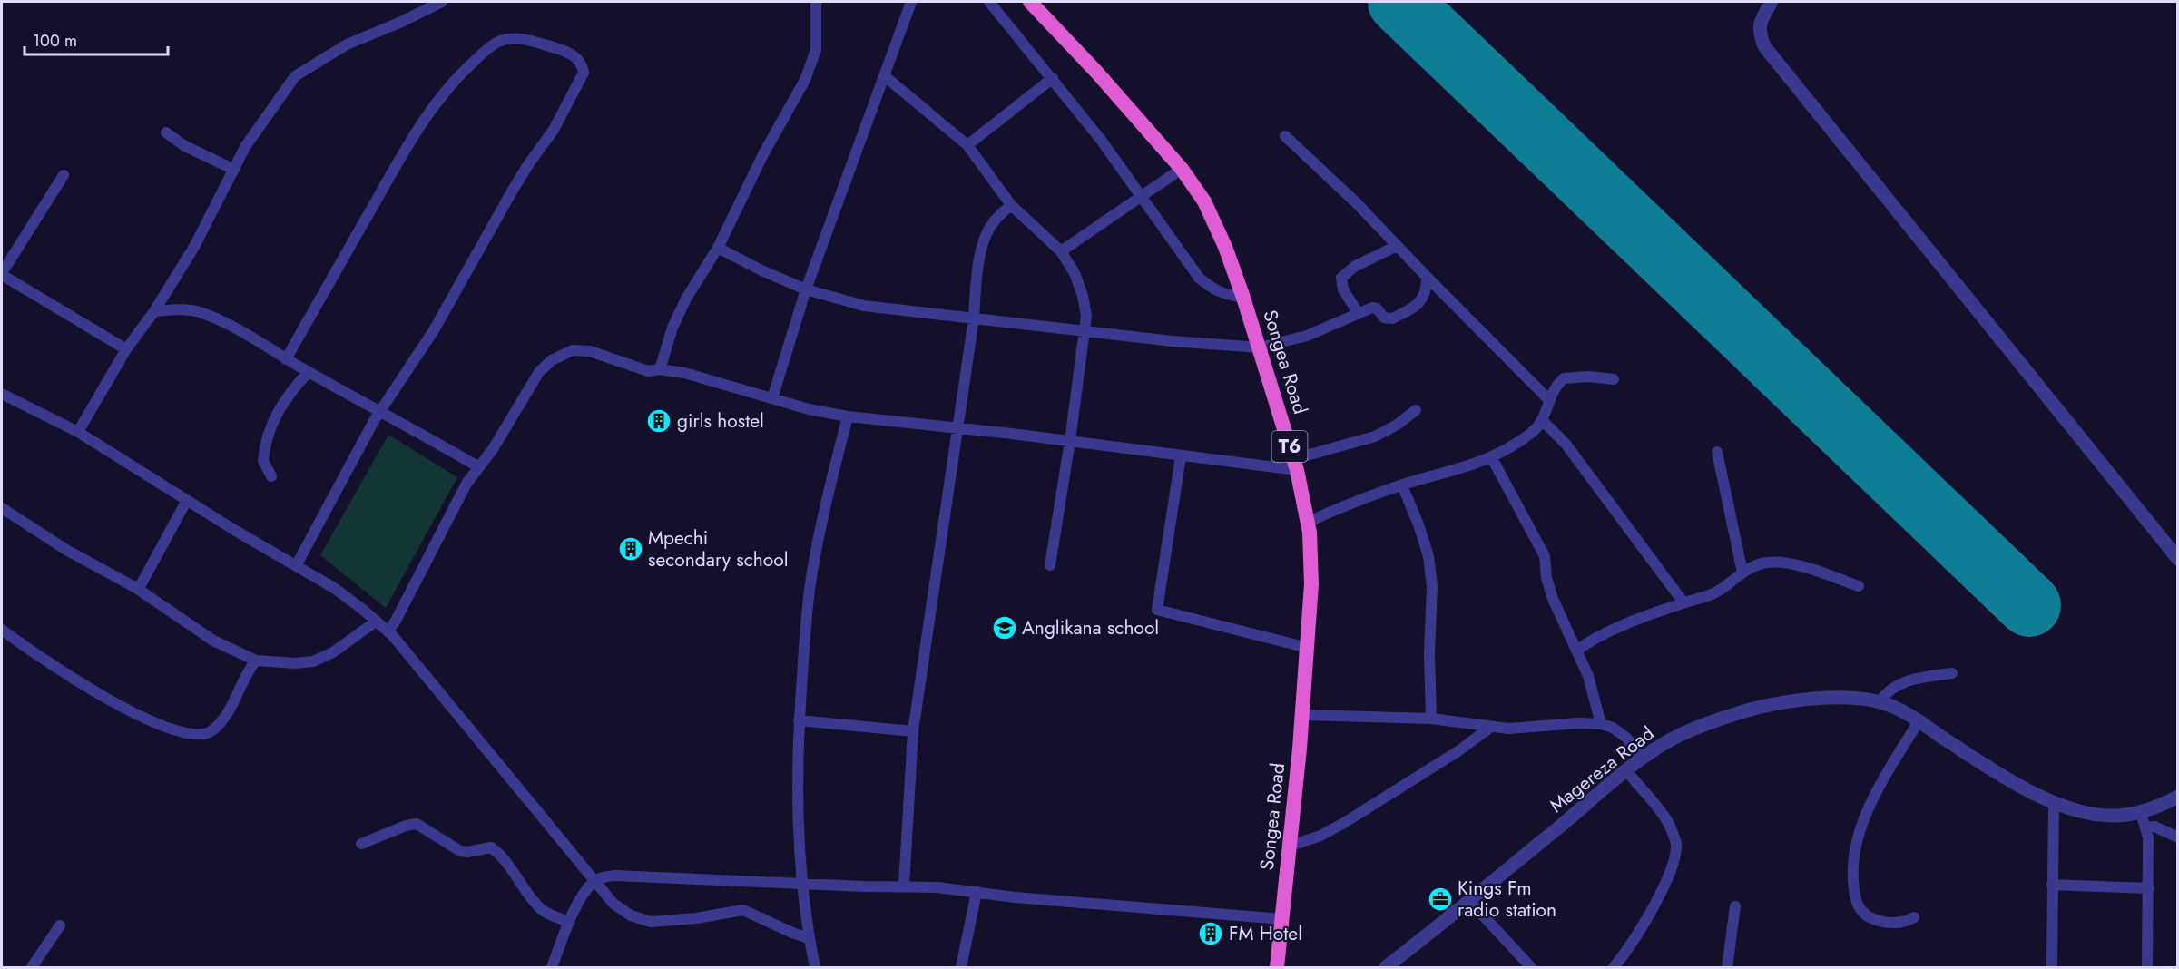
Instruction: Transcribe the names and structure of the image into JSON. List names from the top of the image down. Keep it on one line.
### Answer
{"streets":{"highway":["Songea Road","T6"],"street":["Magereza Road"]},"places":{"building":["girls hostel","Mpechi secondary school","FM Hotel"],"school or university":["Anglikana school"],"office":["Kings Fm radio station"]},"scale_bar":"100 m"}
